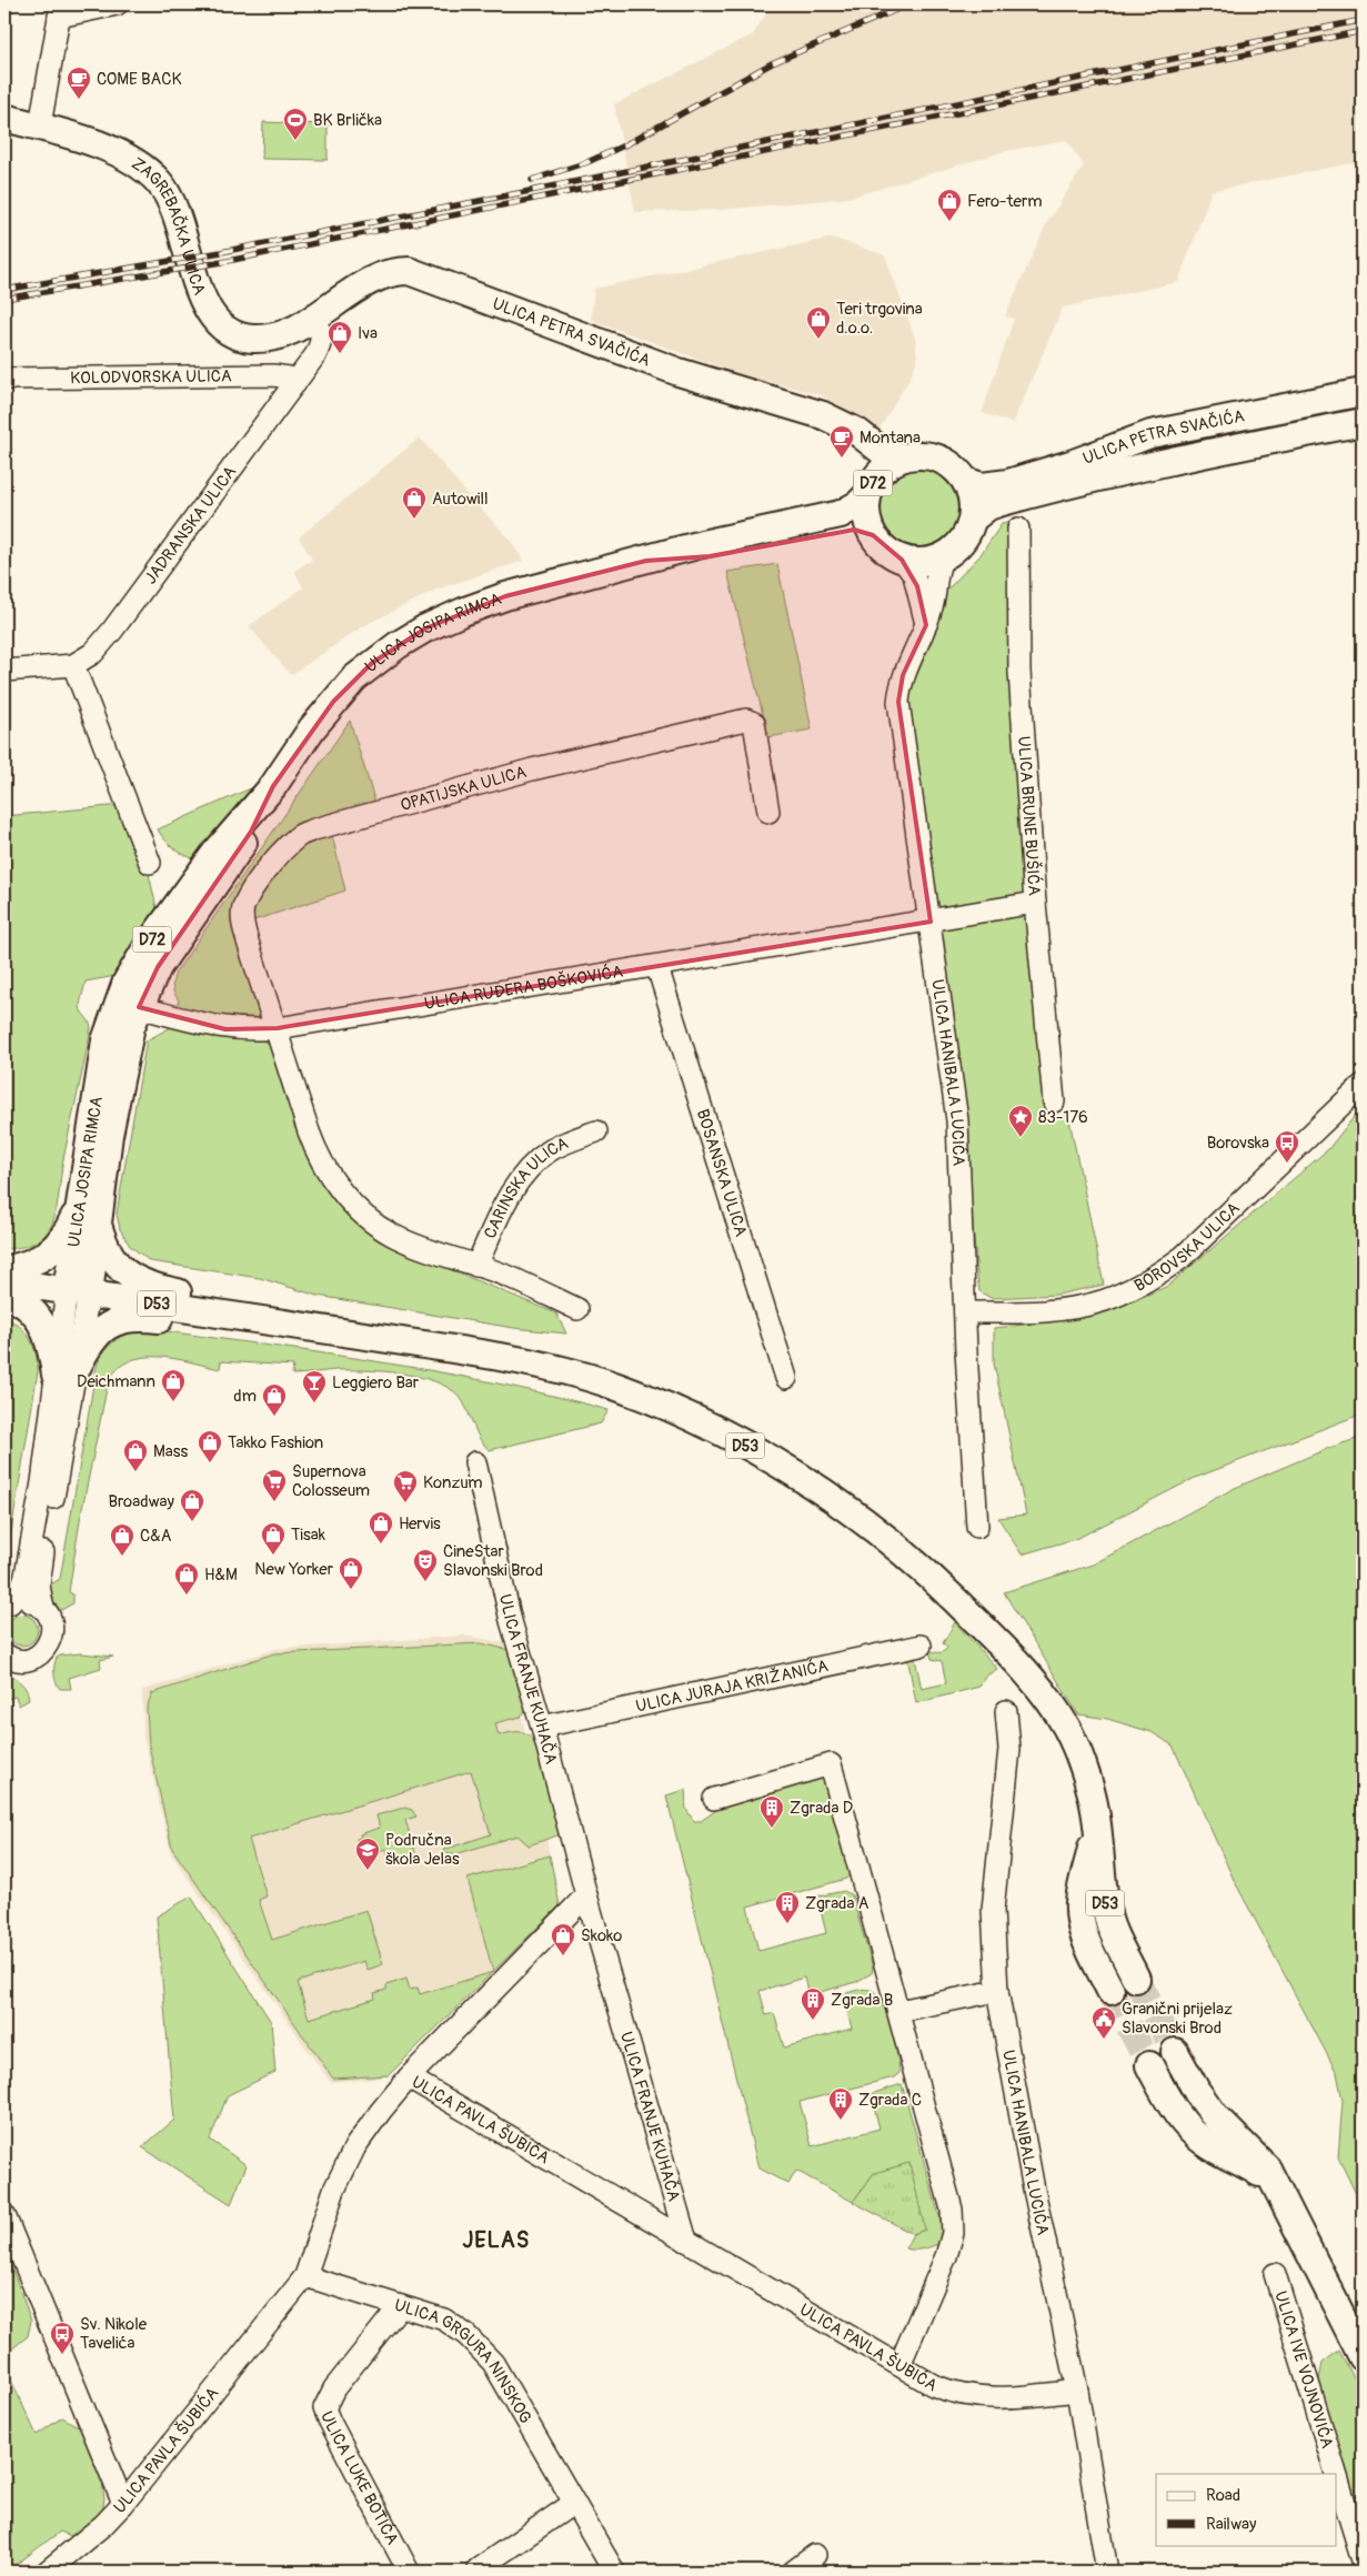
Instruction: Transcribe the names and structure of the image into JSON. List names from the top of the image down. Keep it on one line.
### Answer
{"streets":{"main road":["ZAGREBAČKA ULICA","ULICA PETRA SVAČIĆA","D72","ULICA JOSIPA RIMCA","D53"],"street":["KOLODVORSKA ULICA","JADRANSKA ULICA","OPATIJSKA ULICA","ULICA BRUNE BUŠIĆA","ULICA RUĐERA BOŠKOVIĆA","ULICA HANIBALA LUCIĆA","BOSANSKA ULICA","CARINSKA ULICA","BOROVSKA ULICA","ULICA FRANJE KUHAČA","ULICA JURAJA KRIŽANIĆA","ULICA PAVLA ŠUBIĆA","ULICA GRGURA NINSKOG","ULICA IVE VOJNOVIĆA","ULICA LUKE BOTIĆA"]},"crossings":[["ZAGREBAČKA ULICA","ULICA PETRA SVAČIĆA"],["ZAGREBAČKA ULICA","JADRANSKA ULICA"],["ULICA PETRA SVAČIĆA","D72"],["ULICA PETRA SVAČIĆA","JADRANSKA ULICA"],["ULICA PETRA SVAČIĆA","ULICA JOSIPA RIMCA"],["ULICA PETRA SVAČIĆA","ULICA HANIBALA LUCIĆA"],["KOLODVORSKA ULICA","JADRANSKA ULICA"],["D72","ULICA JOSIPA RIMCA"],["D72","ULICA HANIBALA LUCIĆA"],["ULICA JOSIPA RIMCA","ULICA RUĐERA BOŠKOVIĆA"],["ULICA JOSIPA RIMCA","ULICA HANIBALA LUCIĆA"],["ULICA JOSIPA RIMCA","D53"],["OPATIJSKA ULICA","ULICA RUĐERA BOŠKOVIĆA"],["OPATIJSKA ULICA","CARINSKA ULICA"],["ULICA BRUNE BUŠIĆA","ULICA RUĐERA BOŠKOVIĆA"],["ULICA RUĐERA BOŠKOVIĆA","ULICA HANIBALA LUCIĆA"],["ULICA RUĐERA BOŠKOVIĆA","BOSANSKA ULICA"],["ULICA RUĐERA BOŠKOVIĆA","CARINSKA ULICA"],["ULICA HANIBALA LUCIĆA","BOROVSKA ULICA"],["ULICA HANIBALA LUCIĆA","ULICA PAVLA ŠUBIĆA"],["ULICA FRANJE KUHAČA","ULICA JURAJA KRIŽANIĆA"],["ULICA FRANJE KUHAČA","ULICA PAVLA ŠUBIĆA"],["ULICA PAVLA ŠUBIĆA","ULICA GRGURA NINSKOG"],["ULICA GRGURA NINSKOG","ULICA LUKE BOTIĆA"]],"districts":["JELAS"],"places":{"cafe":["COME BACK","Montana"],"sports":["BK Brlička"],"shop":["Fero-term","Teri trgovina d.o.o.","Iva","Autowill","Deichmann","dm","Takko Fashion","Mass","Broadway","Hervis","Tisak","C&A","New Yorker","H&M","Skoko"],"place":["83-176"],"bus stop":["Borovska","Sv. Nikole Tavelića"],"bar":["Leggiero Bar"],"supermarket":["Supernova Colosseum","Konzum"],"theatre":["CineStar Slavonski Brod"],"building":["Zgrada D","Zgrada A","Zgrada B","Zgrada C"],"school or university":["Područna škola Jelas"],"public building":["Granični prijelaz Slavonski Brod"]},"legend":["Road","Railway"]}
